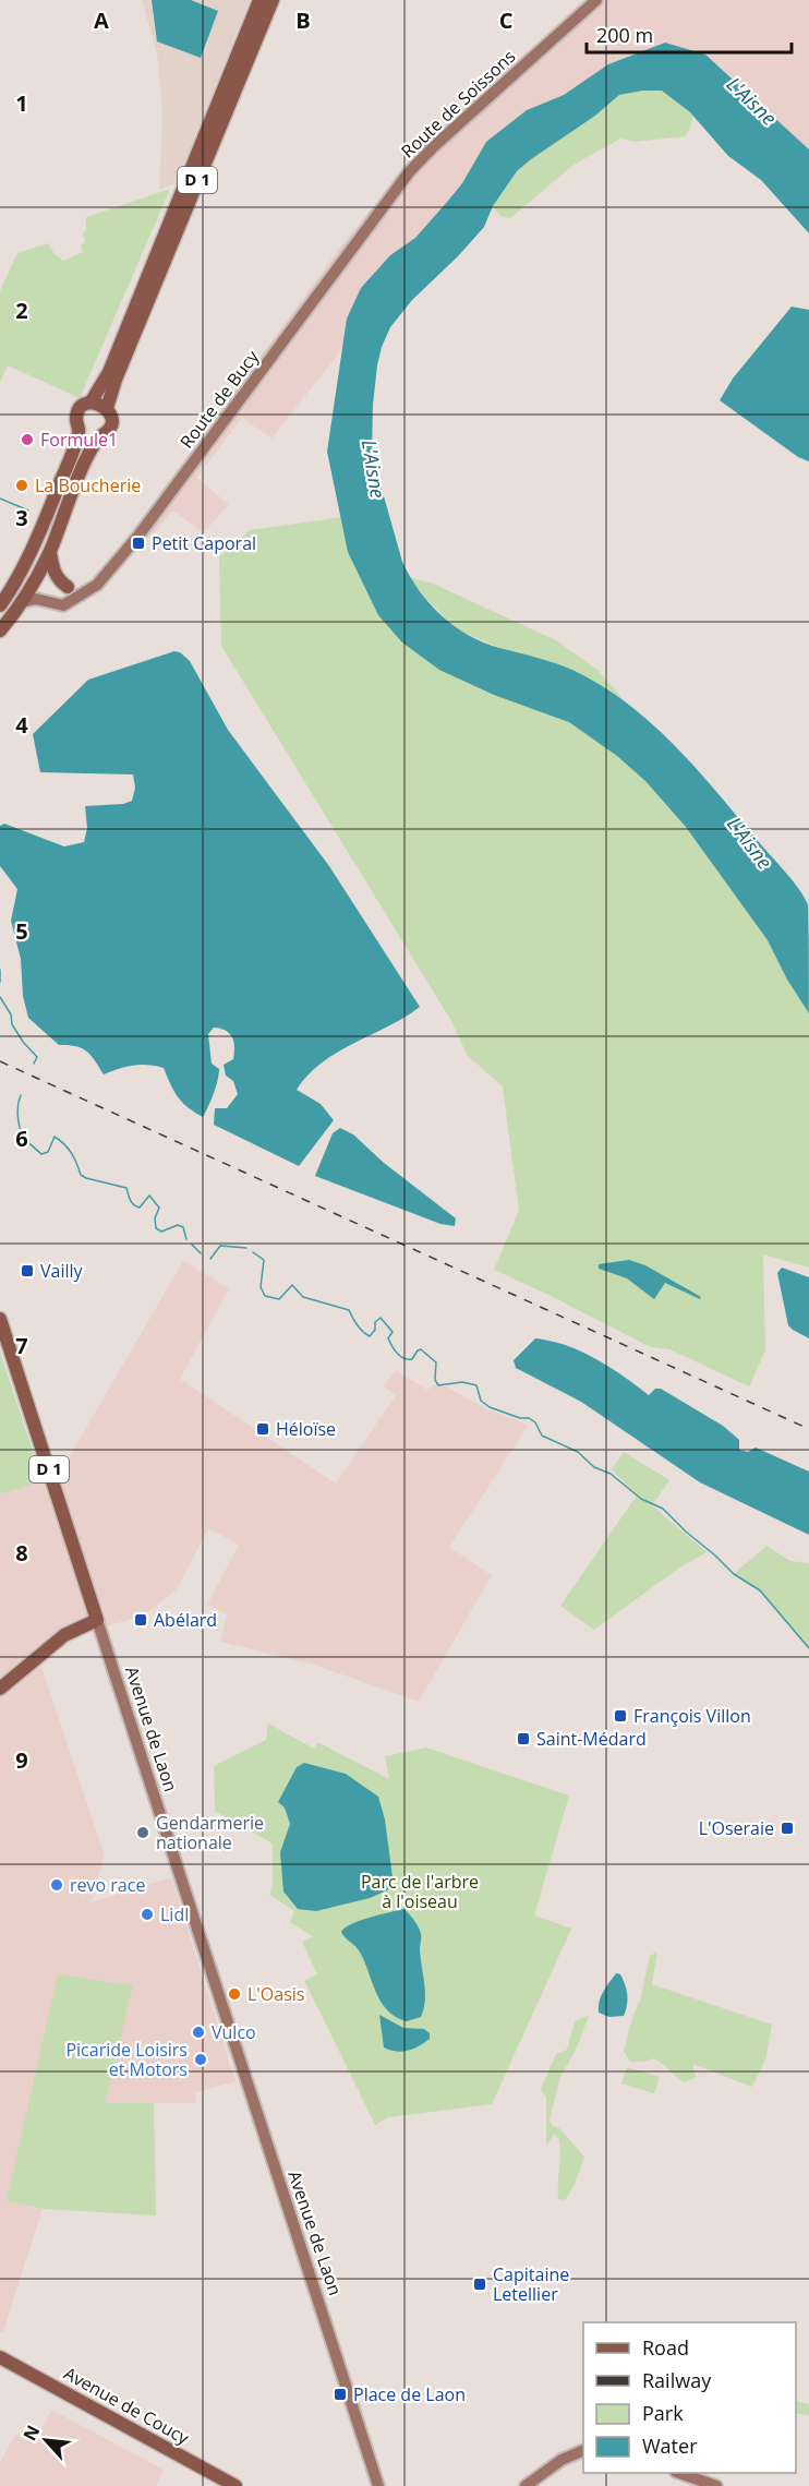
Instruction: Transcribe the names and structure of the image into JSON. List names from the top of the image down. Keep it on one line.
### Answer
{"streets":{"main road":["Route de Soissons","D 1","Route de Bucy","Avenue de Laon","Avenue de Coucy"]},"crossings":[["Route de Soissons","Route de Bucy"]],"water":["L'Aisne"],"parks":["Parc de l'arbre à l'oiseau"],"places":{"other":["Formule1","La Boucherie","Gendarmerie nationale","revo race","Lidl","L'Oasis","Vulco","Picaride Loisirs et Motors"],"transit":["Petit Caporal","Vailly","Héloïse","Abélard","François Villon","Saint-Médard","L'Oseraie","Capitaine Letellier","Place de Laon"]},"legend":["Road","Railway","Park","Water"],"scale_bar":"200 m","north":"top left","grid":{"columns":["A","B","C"],"rows":["1","2","3","4","5","6","7","8","9"]}}
